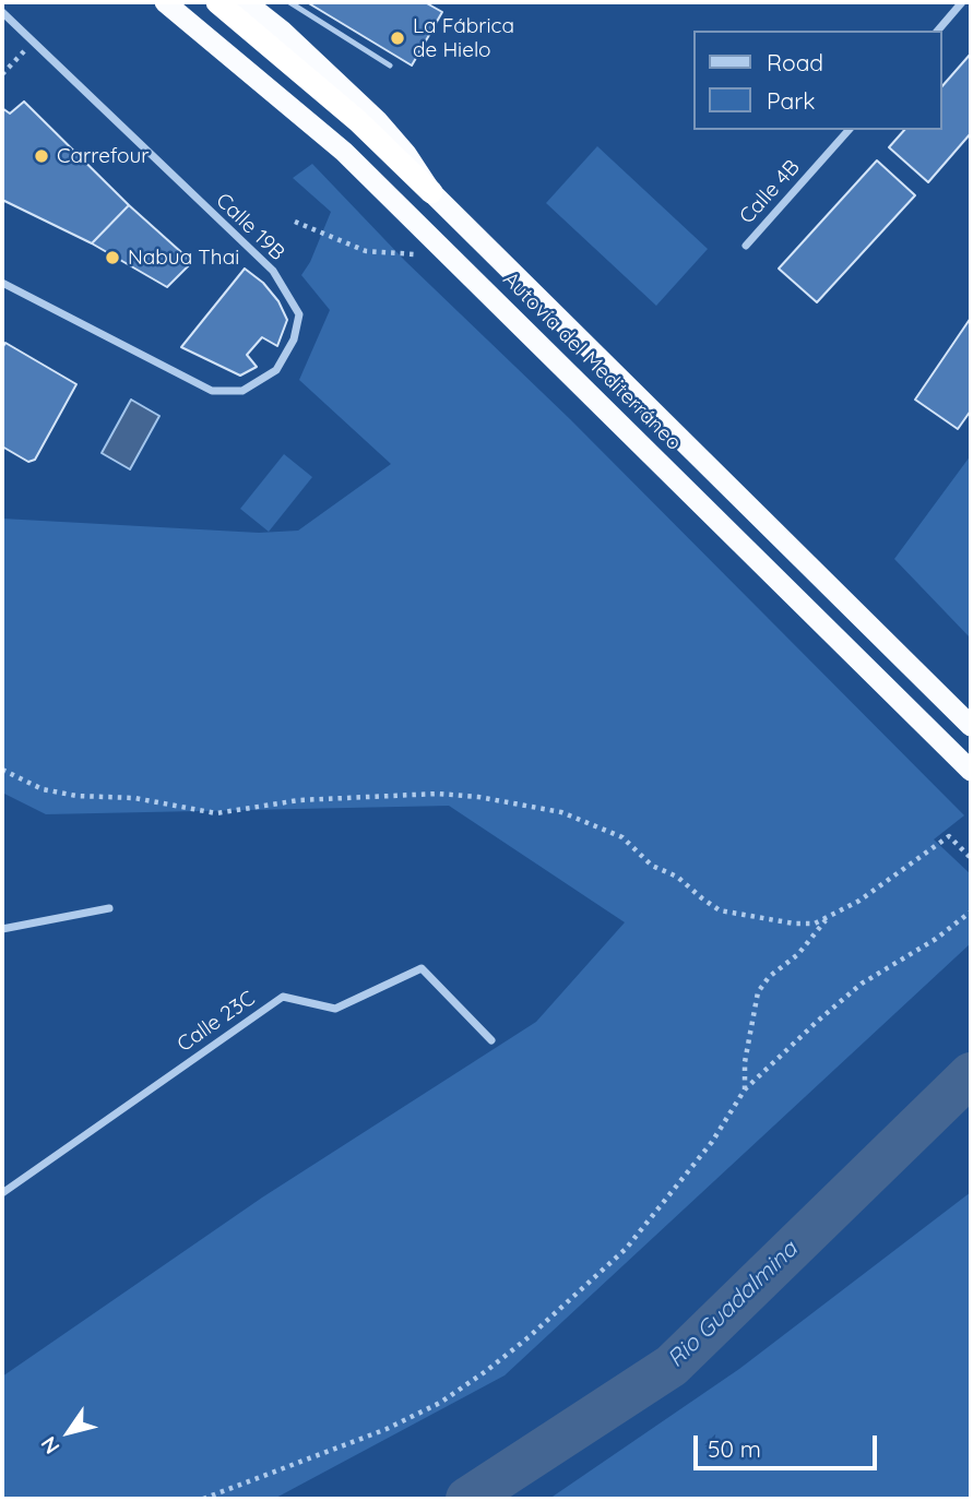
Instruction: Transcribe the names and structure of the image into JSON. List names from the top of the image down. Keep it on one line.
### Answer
{"streets":{"highway":["Autovía del Mediterráneo"],"street":["Calle 4B","Calle 19B","Calle 23C"]},"water":["Rio Guadalmina"],"places":["La Fábrica de Hielo","Carrefour","Nabua Thai"],"legend":["Road","Park"],"scale_bar":"50 m","north":"bottom left"}
